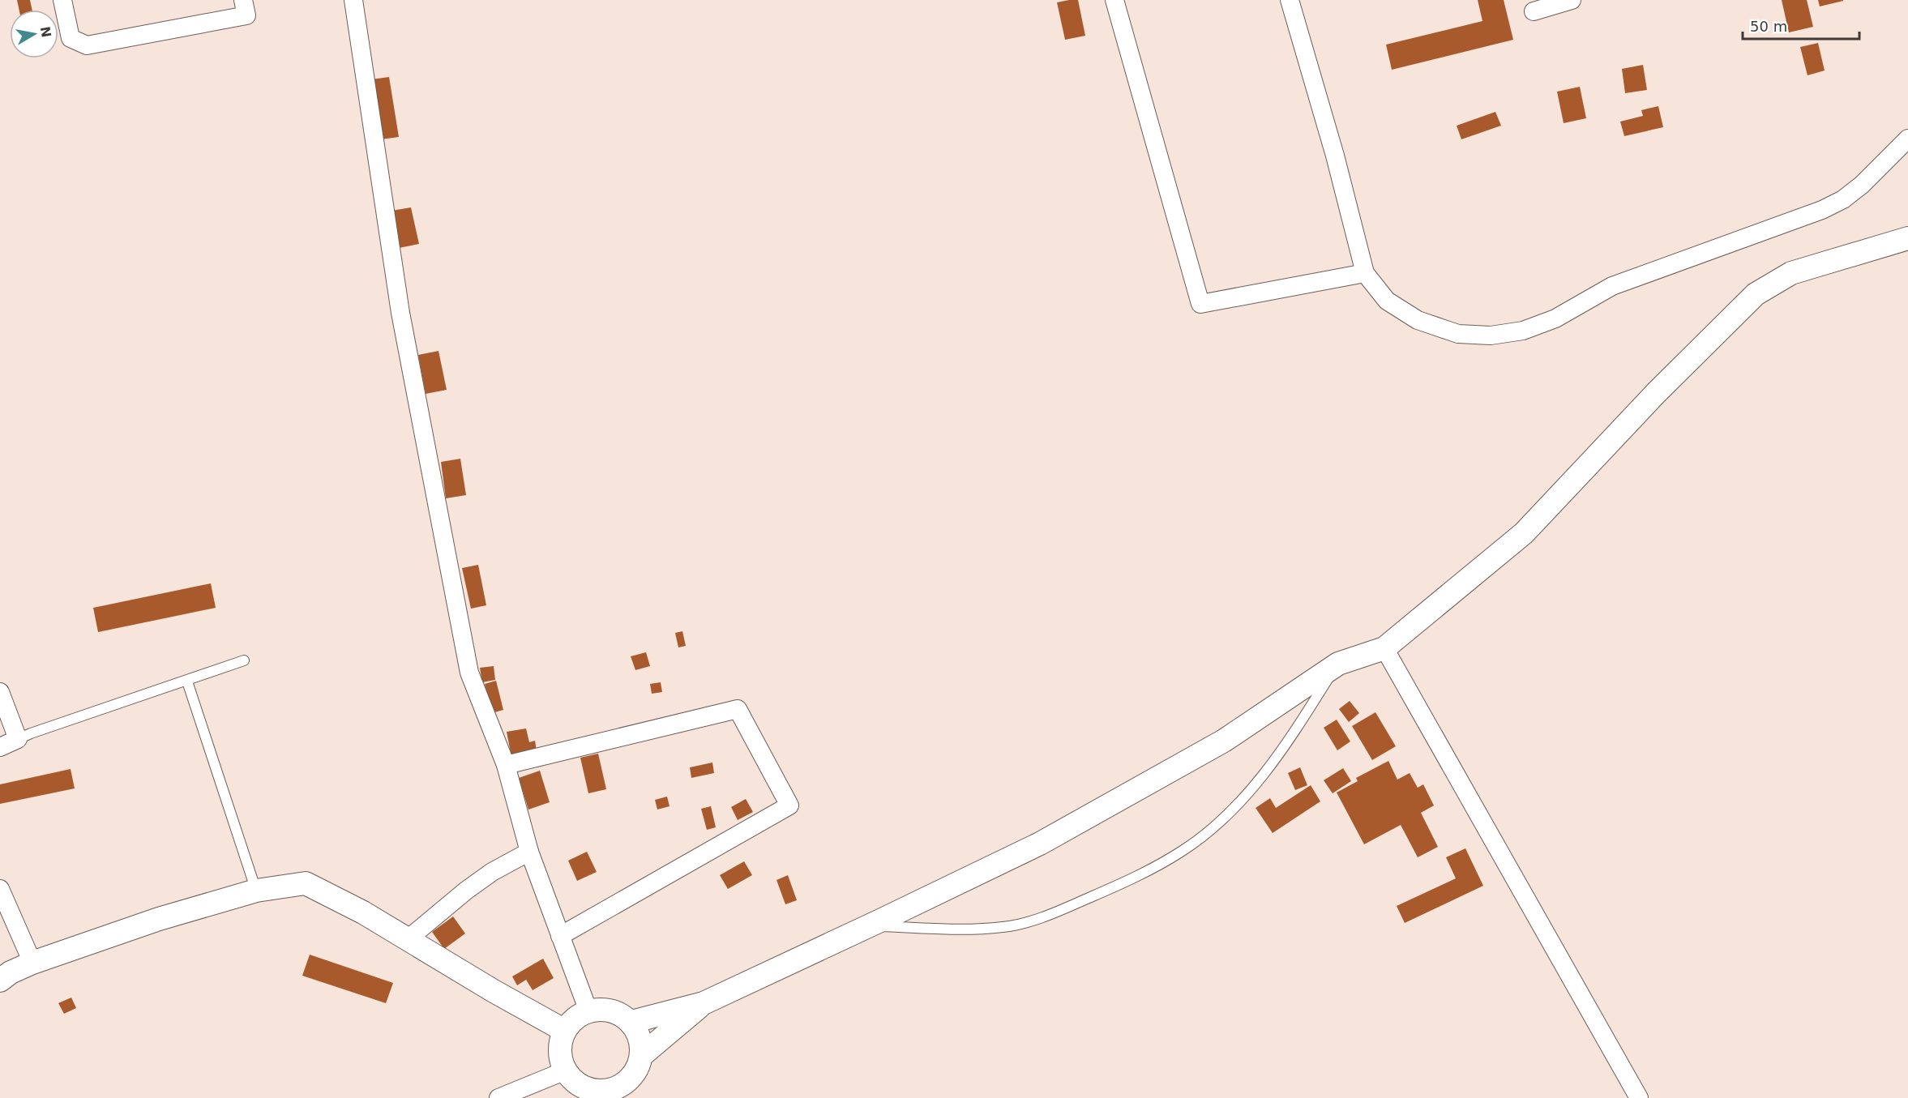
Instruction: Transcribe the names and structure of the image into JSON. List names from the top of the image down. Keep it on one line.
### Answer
{"scale_bar":"50 m","north":"right"}
